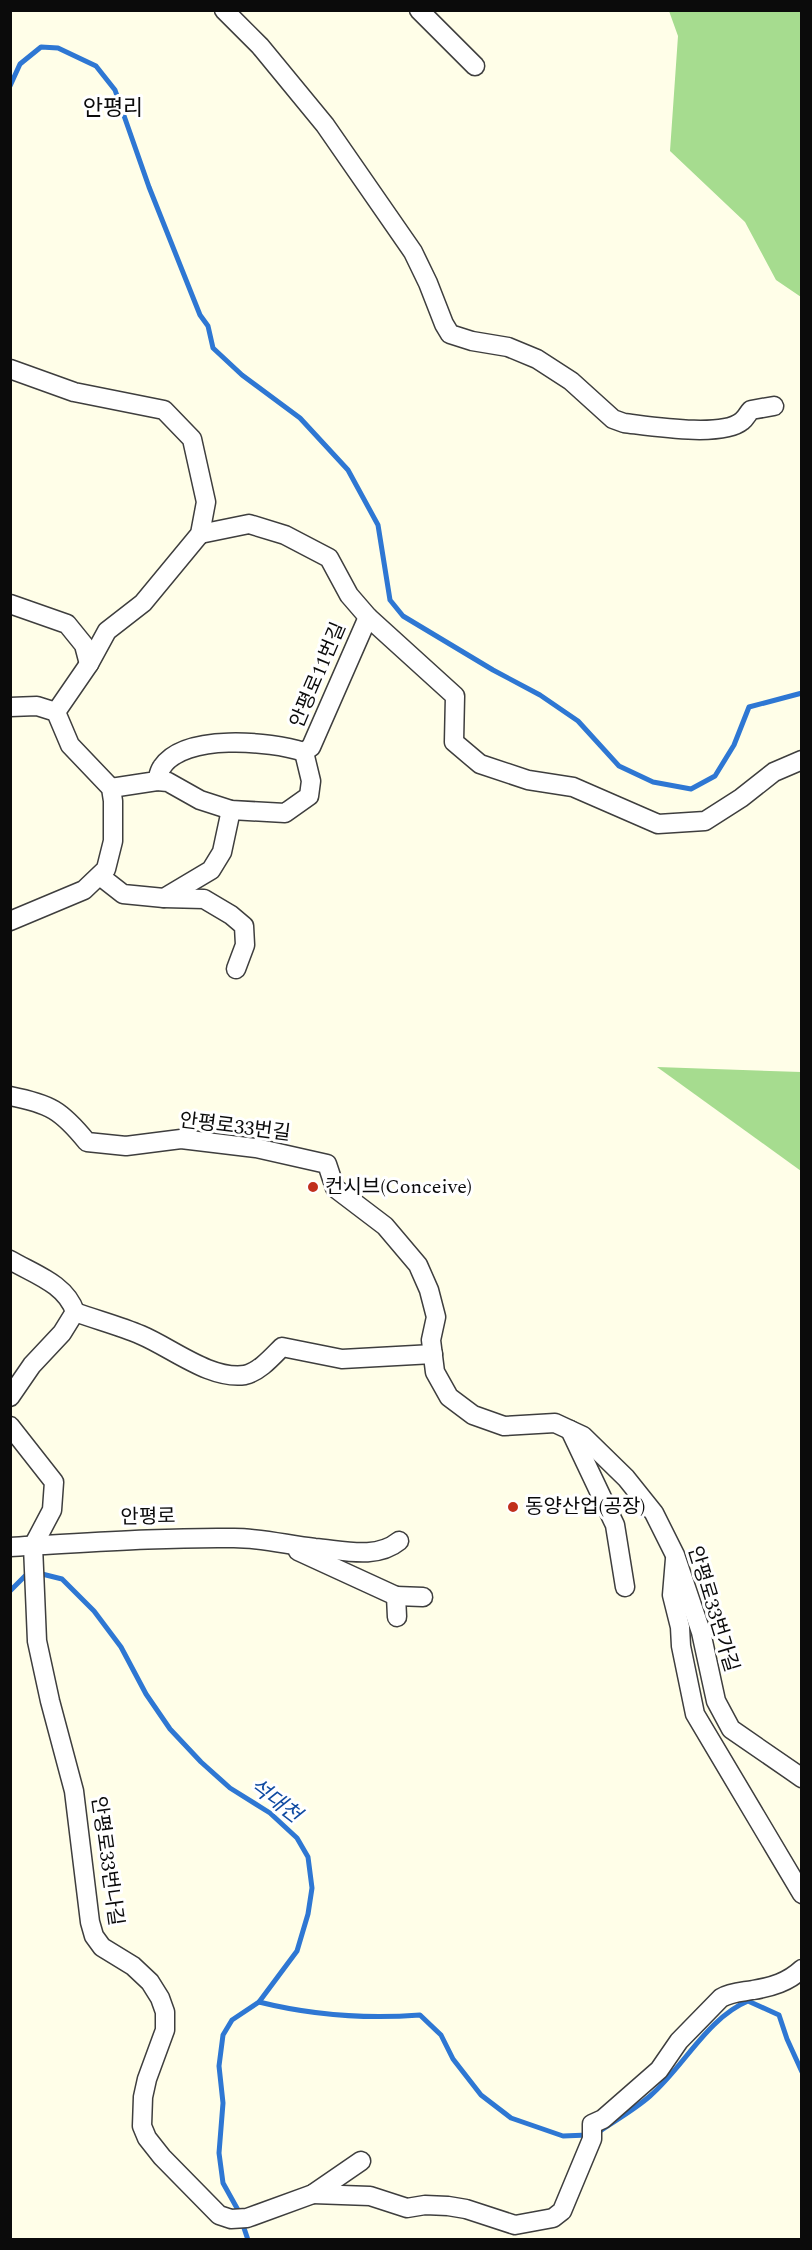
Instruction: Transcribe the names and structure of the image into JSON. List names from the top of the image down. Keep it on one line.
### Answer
{"streets":{"street":["안평로11번길","안평로33번길","안평로","안평로33번가길","안평로33번나길"]},"crossings":[["안평로33번길","안평로33번가길"],["안평로","안평로33번나길"]],"districts":["안평리"],"water":["석대천"],"places":["컨시브(Conceive)","동양산업(공장)"]}
